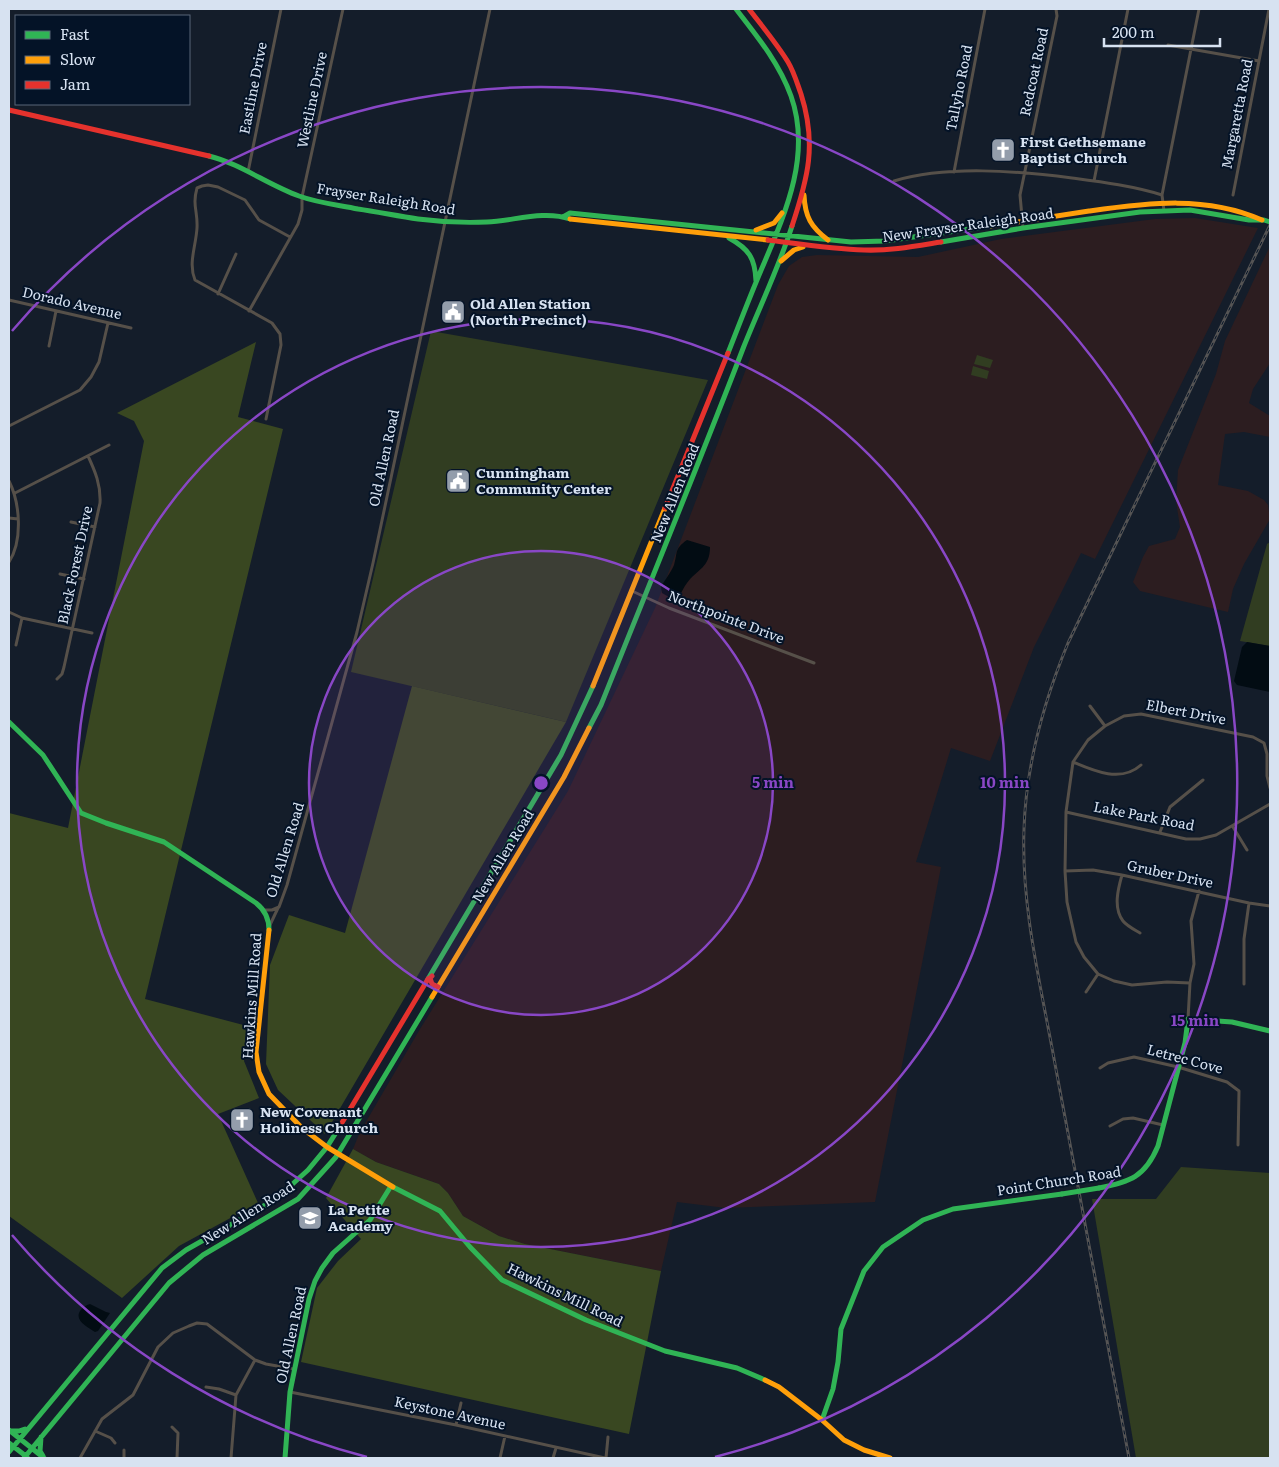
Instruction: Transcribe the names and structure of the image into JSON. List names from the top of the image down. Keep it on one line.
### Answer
{"streets":{"main road":["Frayser Raleigh Road","New Frayser Raleigh Road","Old Allen Road","New Allen Road","Hawkins Mill Road","Point Church Road"],"street":["Redcoat Road","Eastline Drive","Tallyho Road","Westline Drive","Margaretta Road","Dorado Avenue","Black Forest Drive","Northpointe Drive","Elbert Drive","Lake Park Road","Gruber Drive","Letrec Cove","Keystone Avenue"]},"crossings":[["Redcoat Road","New Frayser Raleigh Road"],["Eastline Drive","Frayser Raleigh Road"],["Westline Drive","Frayser Raleigh Road"],["Frayser Raleigh Road","New Frayser Raleigh Road"],["Frayser Raleigh Road","Old Allen Road"],["Frayser Raleigh Road","New Allen Road"],["New Frayser Raleigh Road","New Allen Road"],["Old Allen Road","Hawkins Mill Road"],["Old Allen Road","Keystone Avenue"],["New Allen Road","Northpointe Drive"],["New Allen Road","Hawkins Mill Road"],["Gruber Drive","Point Church Road"],["Hawkins Mill Road","Point Church Road"],["Letrec Cove","Point Church Road"]],"places":{"church":["First Gethsemane Baptist Church","New Covenant Holiness Church"],"public building":["Old Allen Station (North Precinct)","Cunningham Community Center"],"school or university":["La Petite Academy"]},"legend":["Fast","Slow","Jam"],"scale_bar":"200 m","rings":["5 min","10 min","15 min"]}
